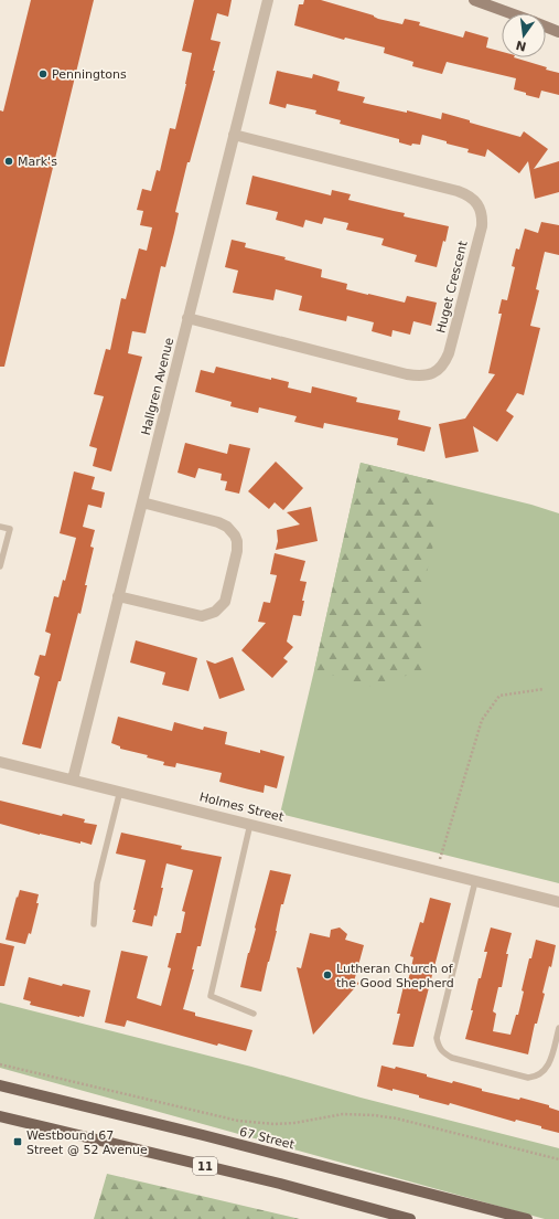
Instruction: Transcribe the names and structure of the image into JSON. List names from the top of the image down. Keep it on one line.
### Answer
{"streets":{"main road":["67 Street","11"],"street":["Huget Crescent","Hallgren Avenue","Holmes Street"]},"crossings":[["Huget Crescent","Hallgren Avenue"],["Hallgren Avenue","Holmes Street"]],"places":{"other":["Penningtons","Mark's","Lutheran Church of the Good Shepherd"],"transit":["Westbound 67 Street @ 52 Avenue"]},"north":"bottom"}
